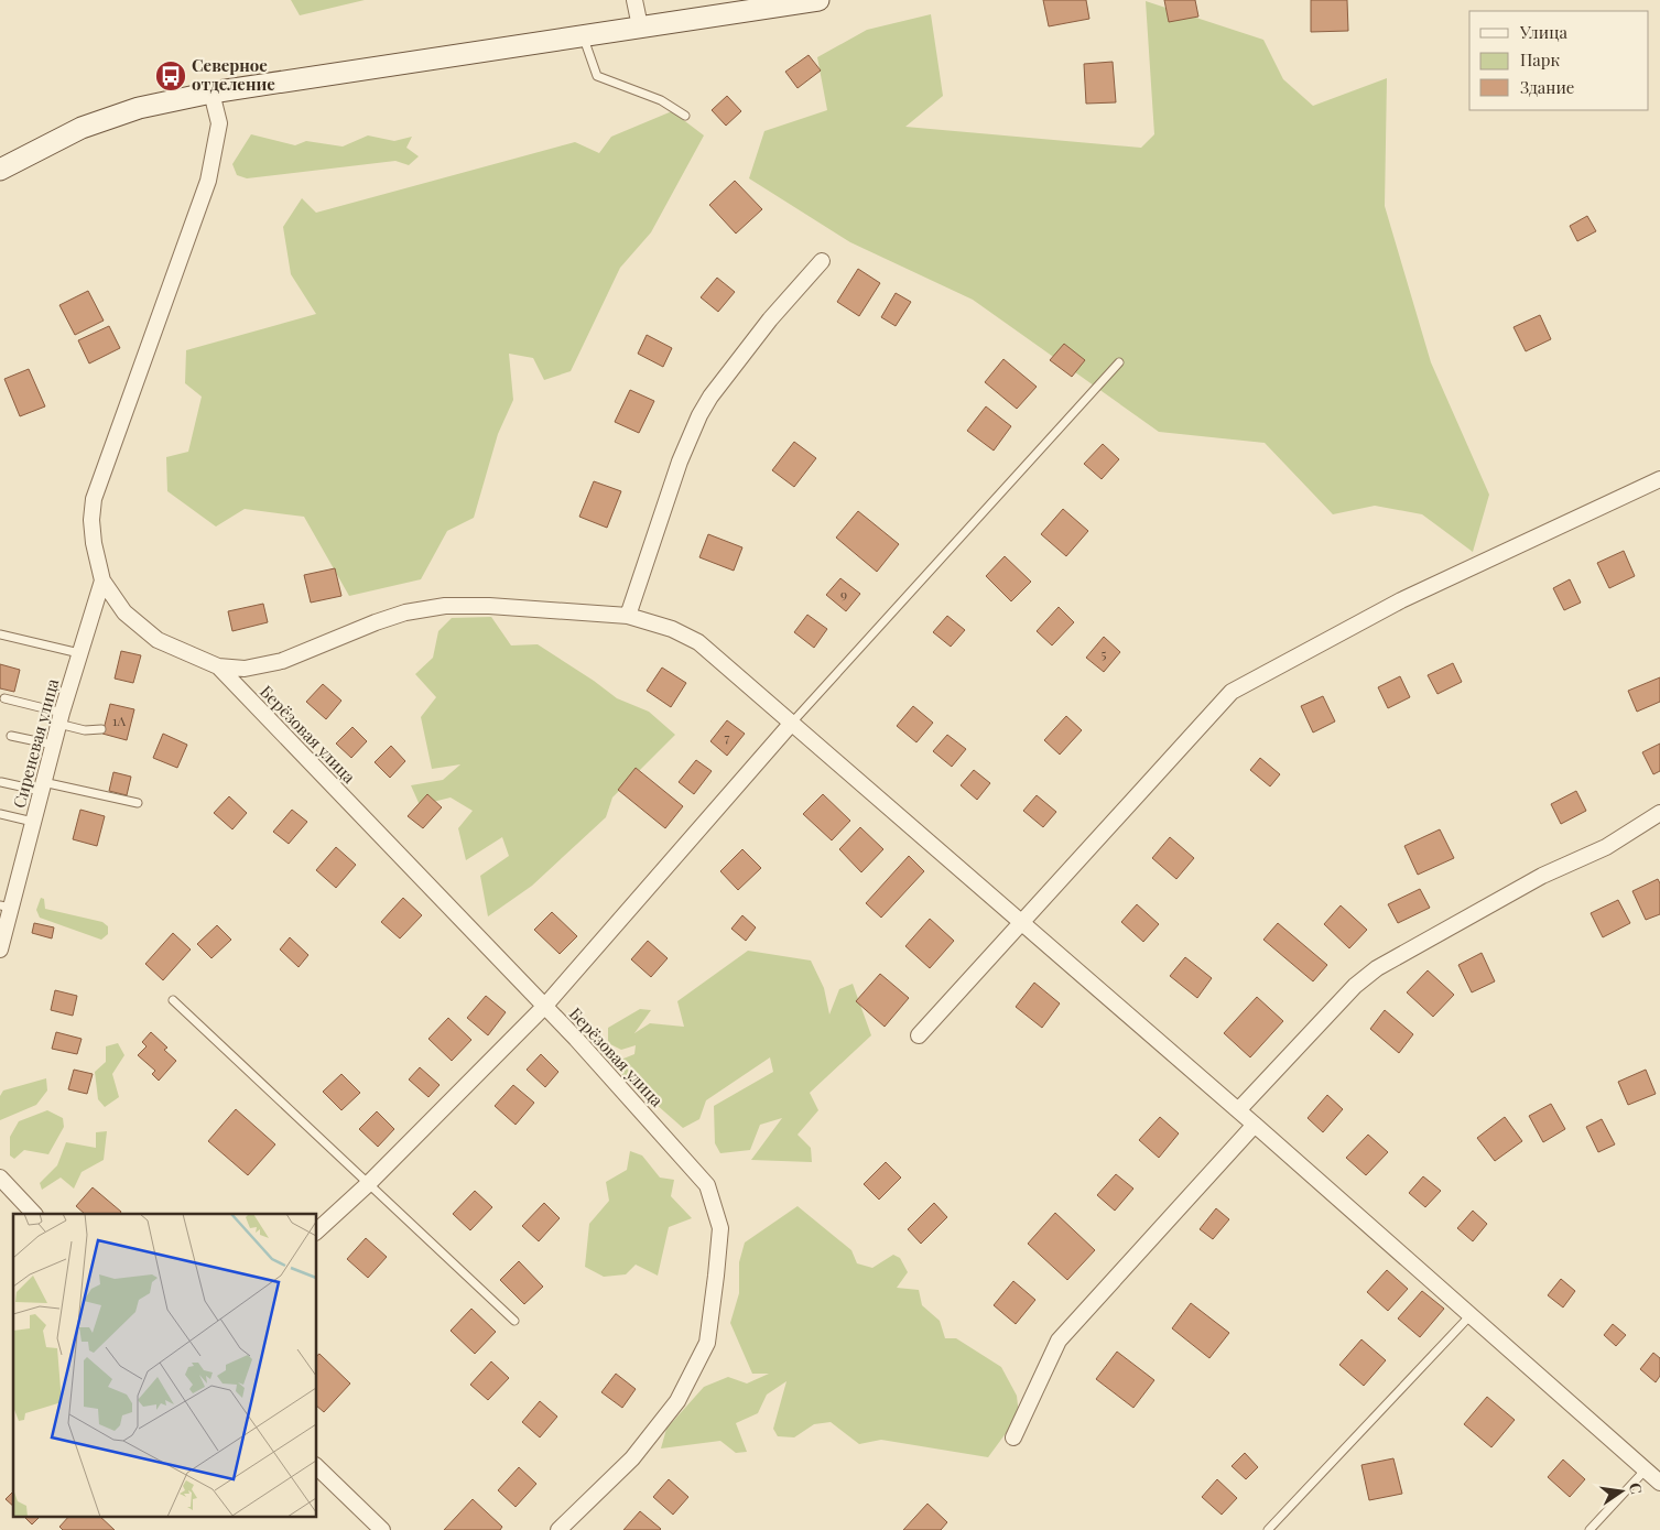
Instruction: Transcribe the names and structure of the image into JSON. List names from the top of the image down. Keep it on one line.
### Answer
{"streets":{"street":["Берёзовая улица","Сиреневая улица"]},"places":{"bus stop":["Северное отделение"]},"house_numbers":["9","5","1А","7"],"legend":["Улица","Парк","Здание"],"north":"right"}
